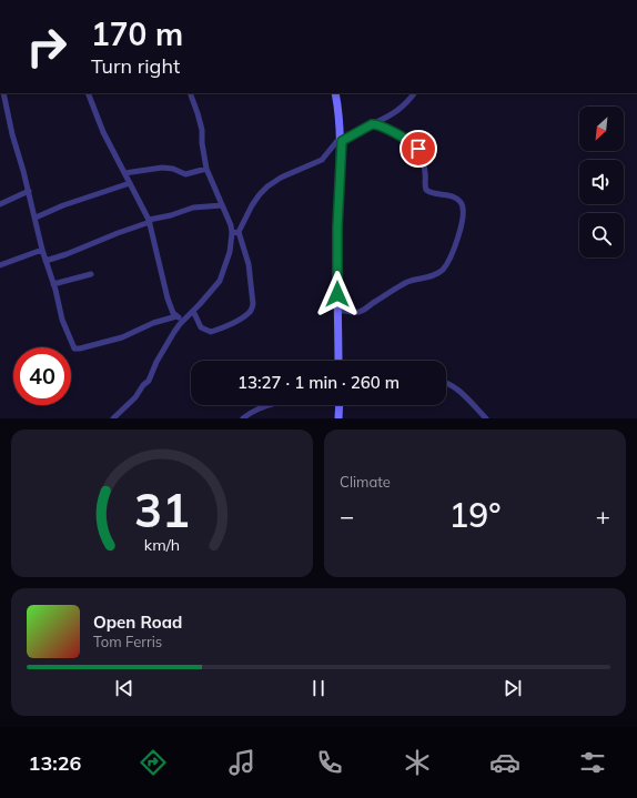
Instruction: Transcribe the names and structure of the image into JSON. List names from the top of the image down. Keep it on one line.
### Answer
{"north":"bottom left","page":{"turn":["170 m","Turn right"],"limit":"40","trip":"13:27 · 1 min · 260 m","tile":"Climate","heat":["−","19°","+"],"song":["Open Road","Tom Ferris"],"tabs":"13:26","gauge":["31","km/h"]}}
